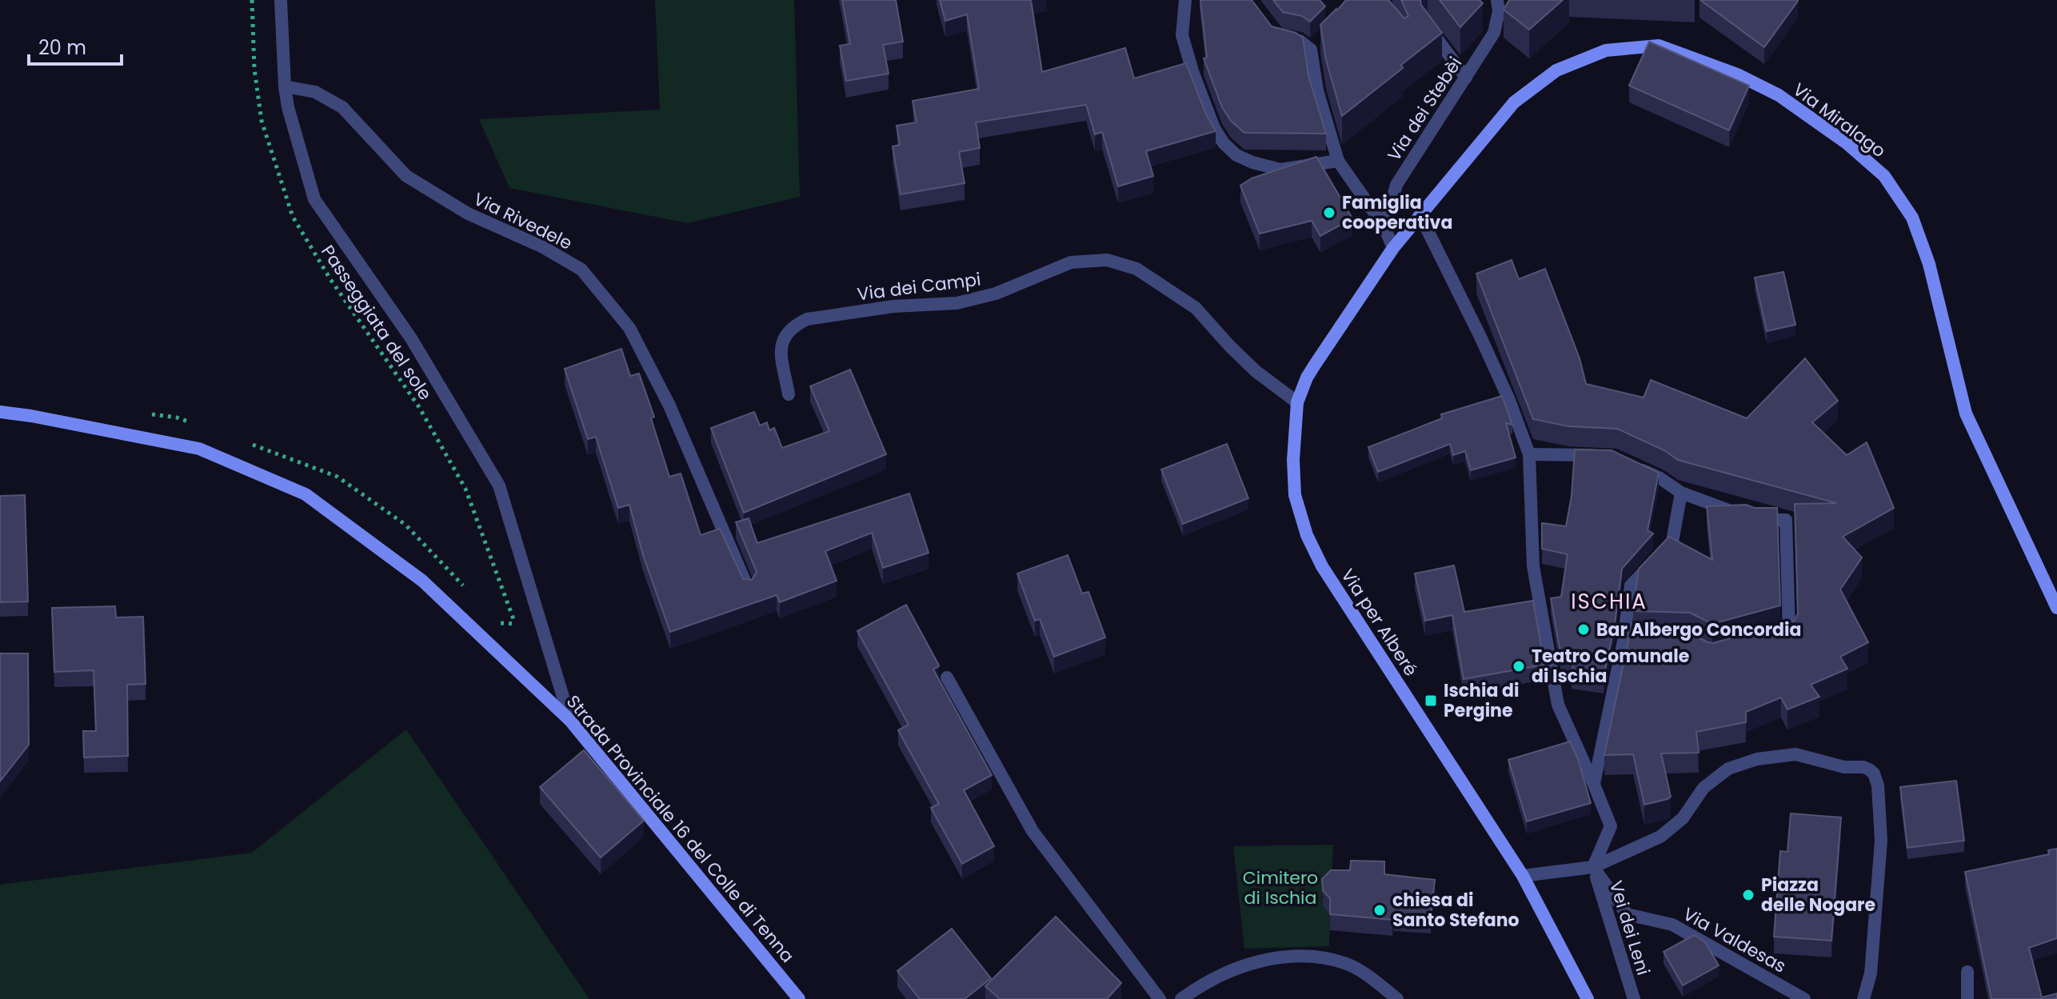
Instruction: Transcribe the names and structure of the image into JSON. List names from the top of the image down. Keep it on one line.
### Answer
{"streets":{"street":["Via dei Stebèi","Via Miralago","Via Rivedele","Via dei Campi","Via per Alberé","Strada Provinciale 16 del Colle di Tenna","Vei dei Leni","Via Valdesas"],"path":["Passeggiata del sole"]},"crossings":[["Via Miralago","Via per Alberé"],["Via dei Campi","Via per Alberé"],["Vei dei Leni","Via Valdesas"]],"districts":["ISCHIA"],"parks":["Cimitero di Ischia"],"places":{"other":["Famiglia cooperativa","Bar Albergo Concordia","Teatro Comunale di Ischia","Piazza delle Nogare","chiesa di Santo Stefano"],"transit":["Ischia di Pergine"]},"scale_bar":"20 m"}
